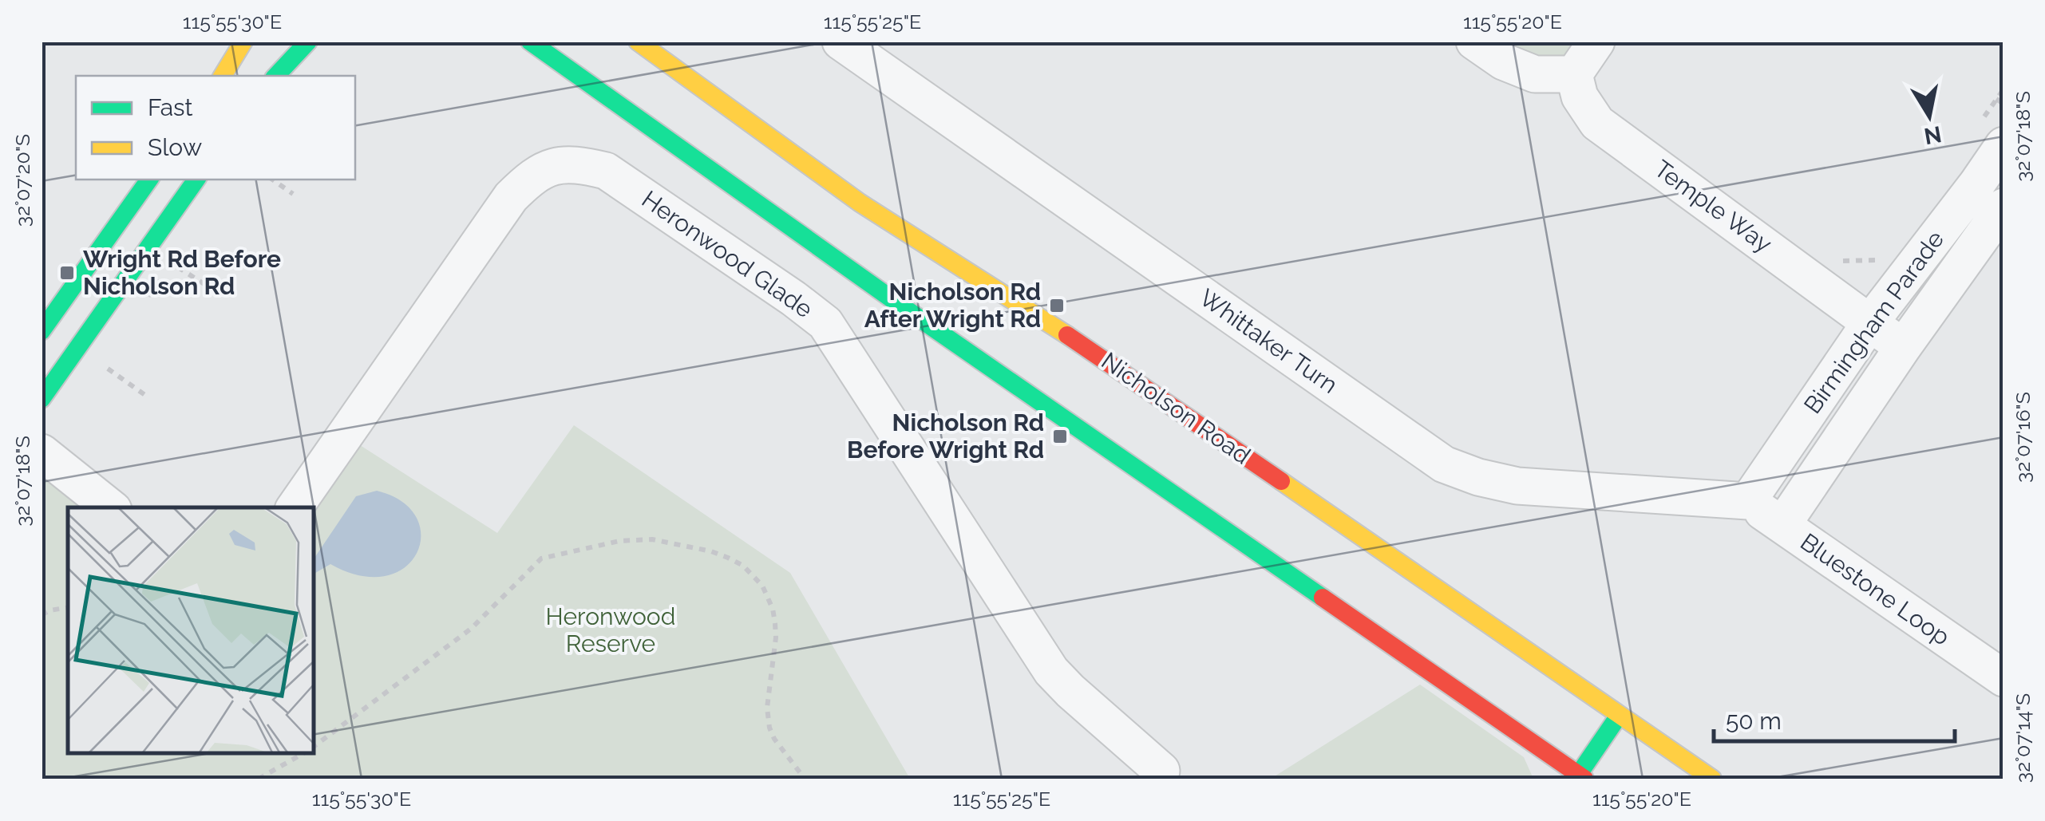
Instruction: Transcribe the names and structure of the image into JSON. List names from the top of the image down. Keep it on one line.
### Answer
{"streets":{"main road":["Nicholson Road"],"street":["Temple Way","Heronwood Glade","Birmingham Parade","Whittaker Turn","Bluestone Loop"]},"crossings":[["Temple Way","Birmingham Parade"],["Birmingham Parade","Whittaker Turn"],["Birmingham Parade","Bluestone Loop"],["Whittaker Turn","Bluestone Loop"]],"parks":["Heronwood Reserve"],"places":{"transit":["Wright Rd Before Nicholson Rd","Nicholson Rd After Wright Rd","Nicholson Rd Before Wright Rd"]},"legend":["Fast","Slow"],"scale_bar":"50 m","north":"bottom","coordinates":["115°55'30\"E","115°55'25\"E","115°55'20\"E","32°07'18\"S","32°07'20\"S","32°07'16\"S","32°07'14\"S"]}
